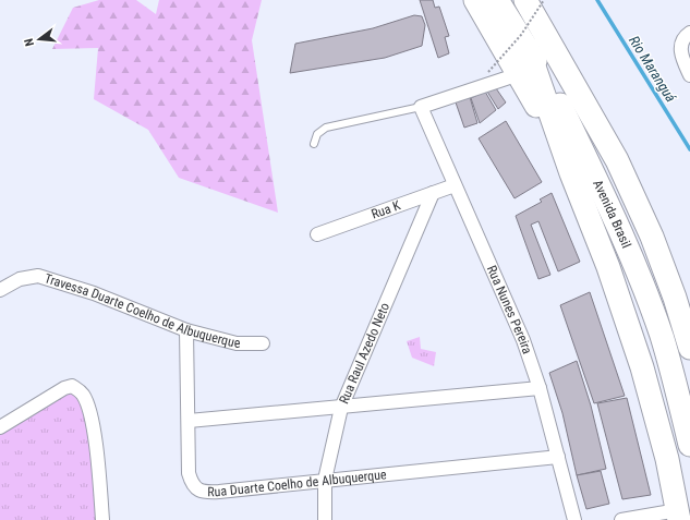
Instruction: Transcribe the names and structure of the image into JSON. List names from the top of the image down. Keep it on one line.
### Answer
{"streets":{"highway":["Avenida Brasil"],"street":["Rua K","Travessa Duarte Coelho de Albuquerque","Rua Nunes Pereira","Rua Raul Azedo Neto","Rua Duarte Coelho de Albuquerque"]},"crossings":[["Rua K","Rua Nunes Pereira"],["Rua K","Rua Raul Azedo Neto"],["Travessa Duarte Coelho de Albuquerque","Rua Duarte Coelho de Albuquerque"],["Rua Nunes Pereira","Rua Duarte Coelho de Albuquerque"],["Rua Raul Azedo Neto","Rua Duarte Coelho de Albuquerque"]],"water":["Rio Maranguá"],"north":"left"}
